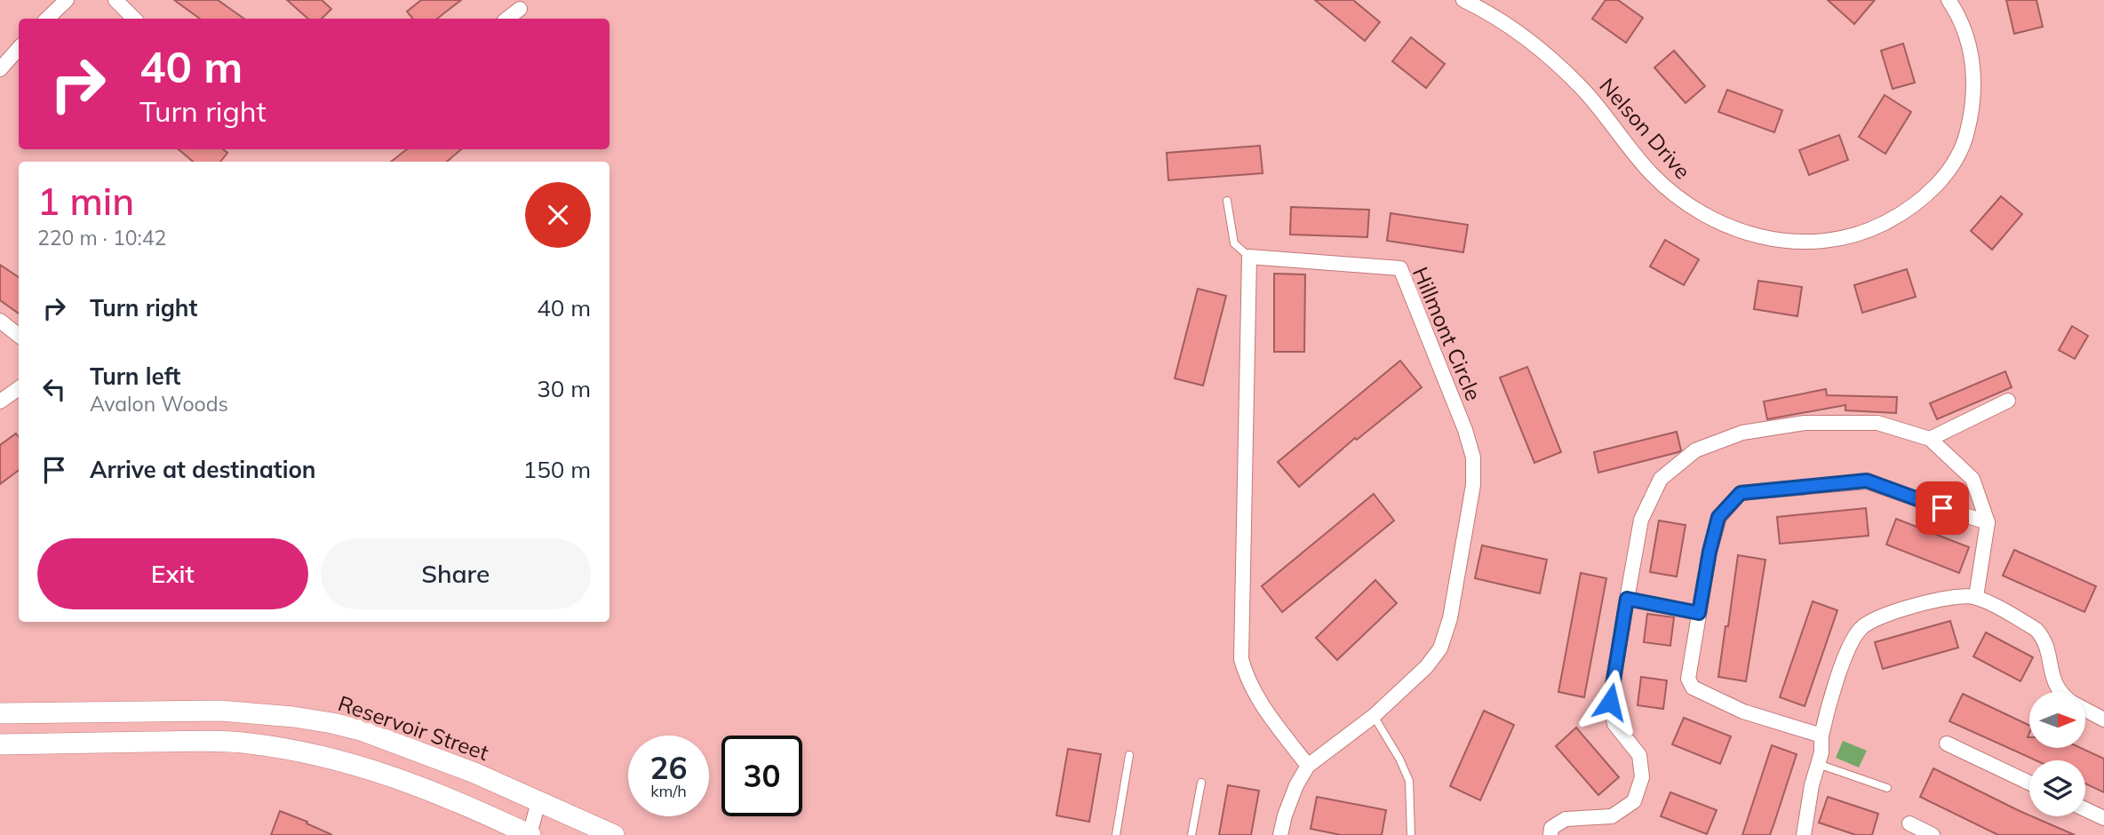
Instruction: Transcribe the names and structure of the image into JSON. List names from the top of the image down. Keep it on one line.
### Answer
{"streets":{"main road":["Reservoir Street"],"street":["Nelson Drive","Hillmont Circle"]},"north":"right","page":{"turn":["40 m","Turn right"],"heading":["1 min","220 m · 10:42"],"list":[{"name":"Turn right","value":"40 m"},{"name":"Turn left","note":"Avalon Woods","value":"30 m"},{"name":"Arrive at destination","value":"150 m"}],"buttons":["Exit","Share"],"speed":"26 km/h","limit":"30"}}
